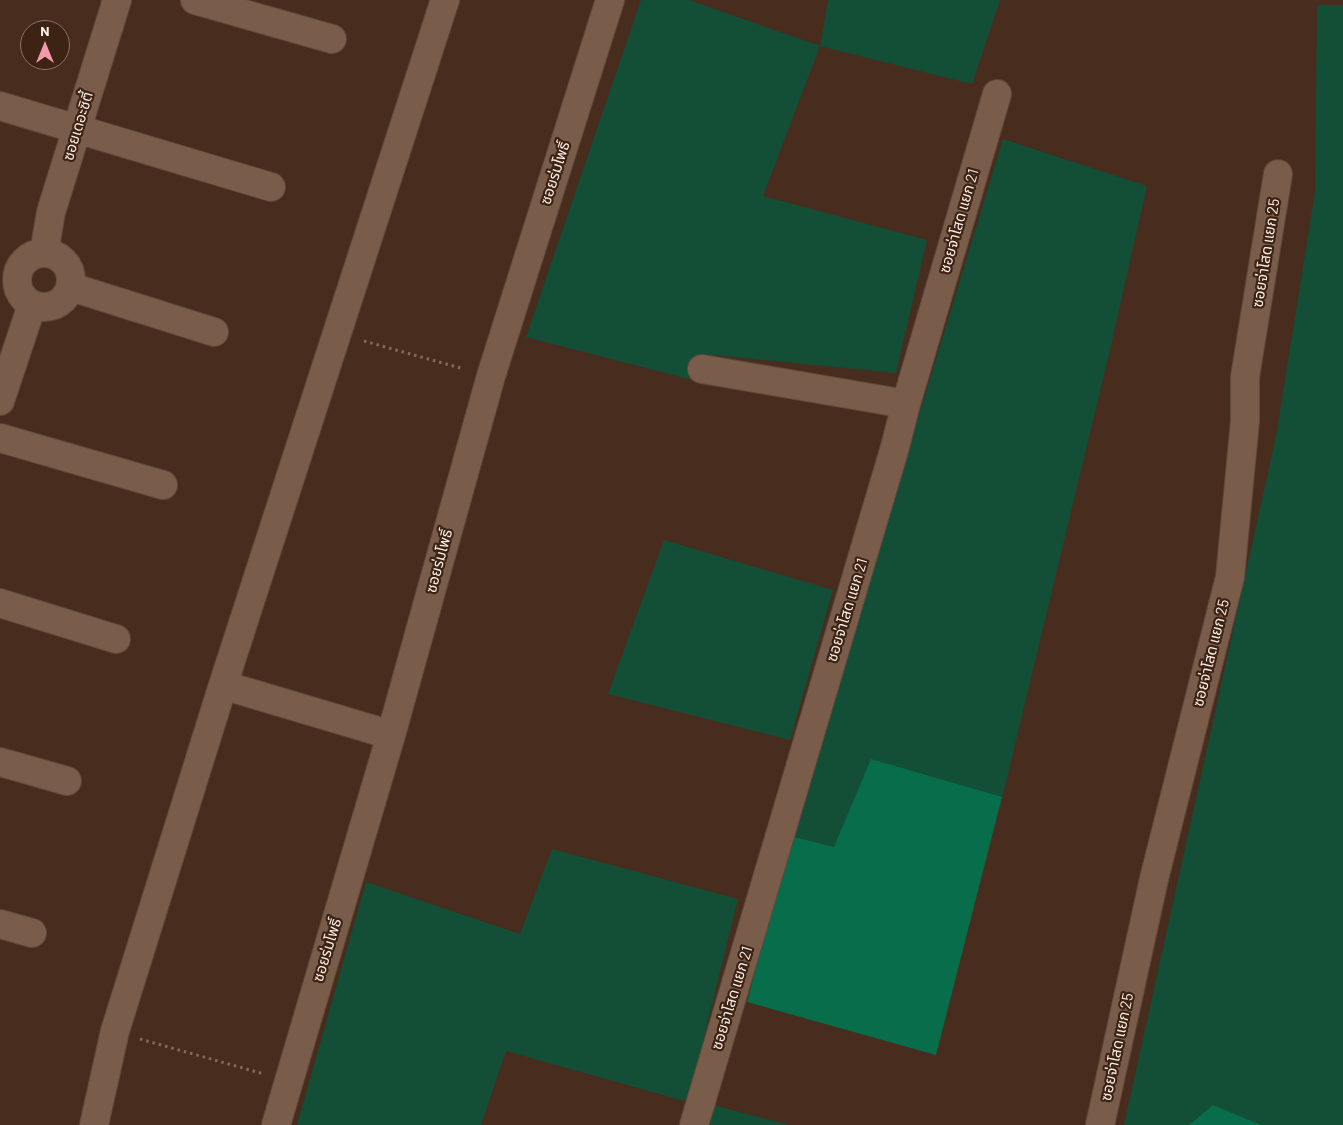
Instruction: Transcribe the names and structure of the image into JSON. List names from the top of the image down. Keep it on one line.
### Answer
{"streets":{"street":["ซอยเดอะซิตี้","ซอยร่มโพธิ์","ซอยจ่าโสด แยก 21","ซอยจ่าโสด แยก 25"]},"north":"top"}
